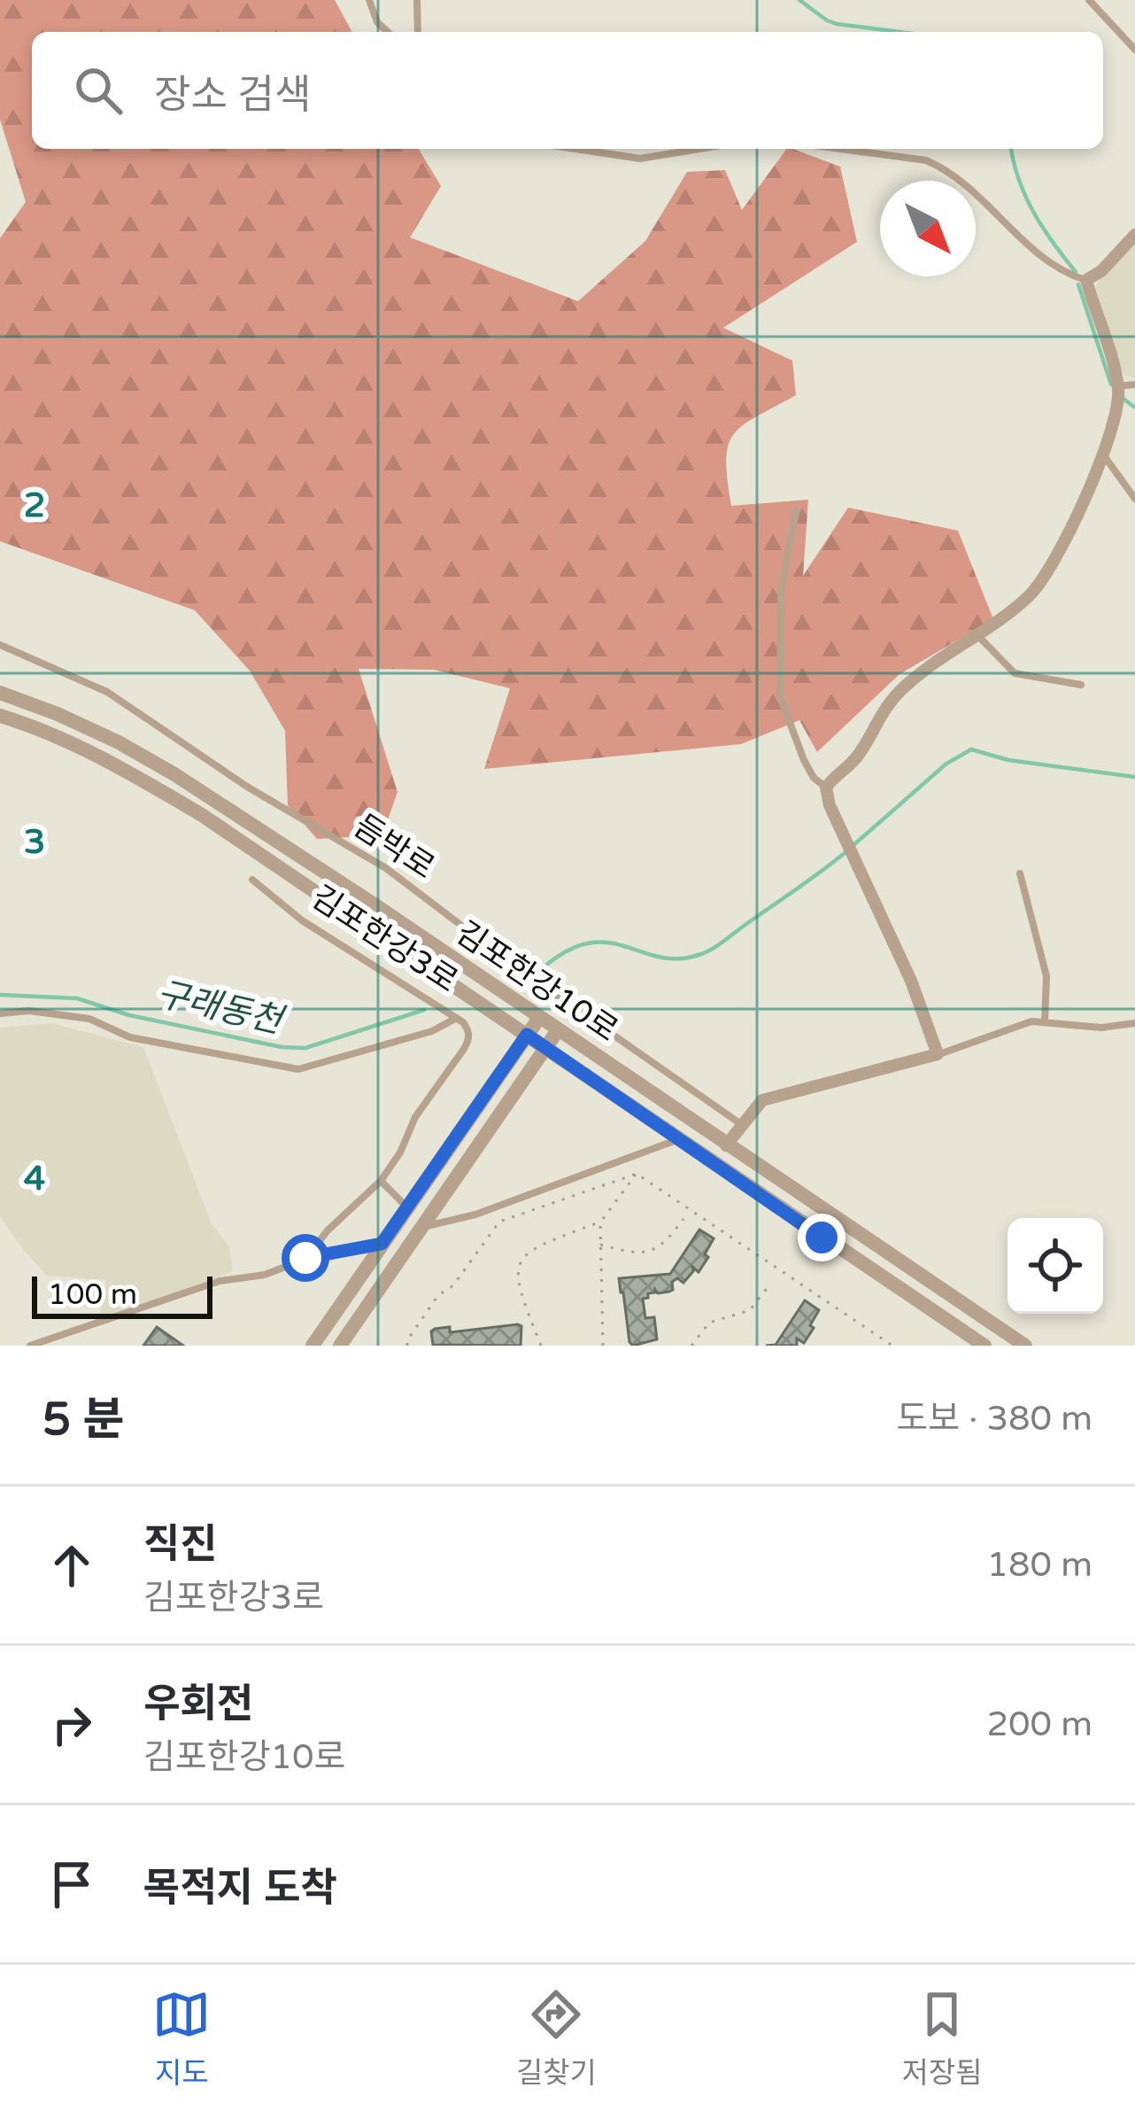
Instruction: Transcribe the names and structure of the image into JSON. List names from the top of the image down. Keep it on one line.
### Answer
{"streets":{"street":["김포한강10로"],"lane":["듬박로","김포한강3로"]},"water":["구래동천"],"scale_bar":"100 m","north":"bottom right","page":{"search":"장소 검색","scale":"100 m","heading":["5 분","도보 · 380 m"],"list":[["직진","김포한강3로","180 m"],["우회전","김포한강10로","200 m"],"목적지 도착"],"nav":["지도","길찾기","저장됨"]},"grid":{"rows":["2","3","4"]}}
